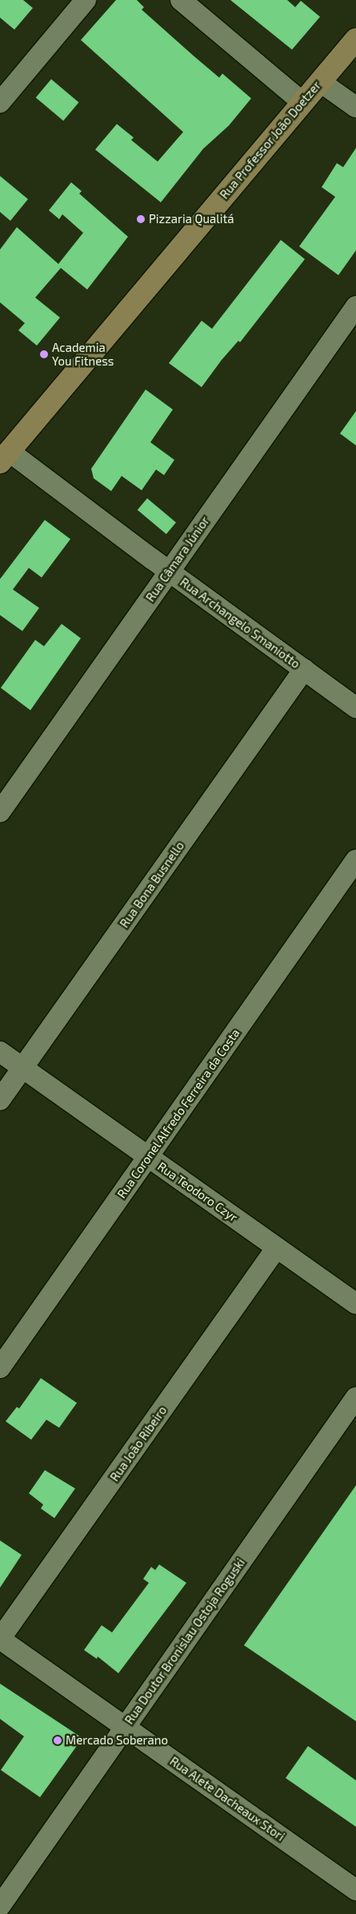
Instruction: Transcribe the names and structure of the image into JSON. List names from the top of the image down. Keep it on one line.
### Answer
{"streets":{"main road":["Rua Professor João Doetzer"],"street":["Rua Câmara Júnior","Rua Archangelo Smaniotto","Rua Bona Busnello","Rua Coronel Alfredo Ferreira da Costa","Rua Teodoro Czyr","Rua João Ribeiro","Rua Doutor Bronislau Ostoja Roguski","Rua Alete Dacheaux Stori"]},"crossings":[["Rua Professor João Doetzer","Rua Archangelo Smaniotto"],["Rua Câmara Júnior","Rua Archangelo Smaniotto"],["Rua Archangelo Smaniotto","Rua Bona Busnello"],["Rua Bona Busnello","Rua Teodoro Czyr"],["Rua Coronel Alfredo Ferreira da Costa","Rua Teodoro Czyr"],["Rua Teodoro Czyr","Rua João Ribeiro"],["Rua João Ribeiro","Rua Alete Dacheaux Stori"],["Rua Doutor Bronislau Ostoja Roguski","Rua Alete Dacheaux Stori"]],"places":["Pizzaria Qualitá","Academia You Fitness","Mercado Soberano"]}
